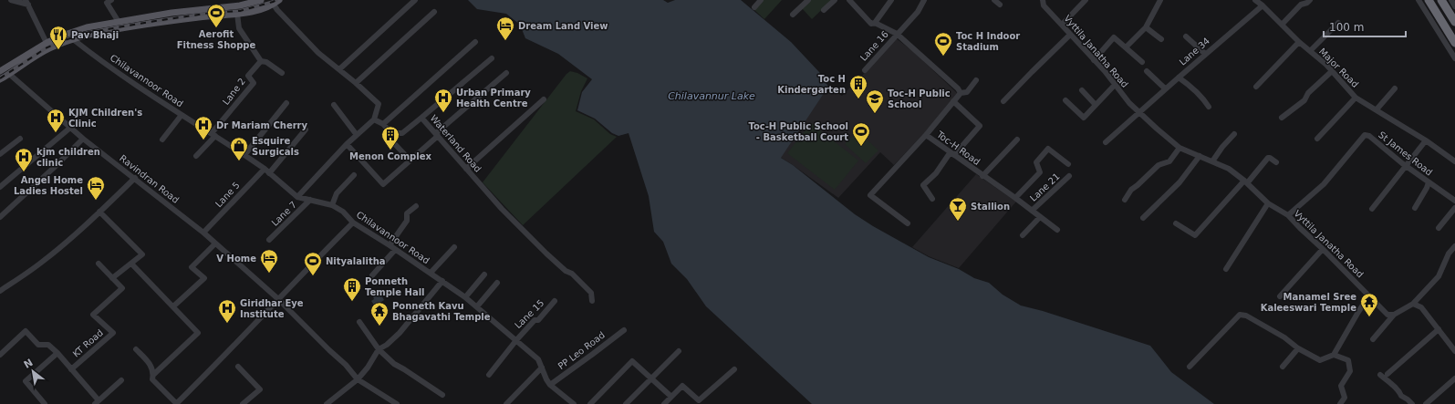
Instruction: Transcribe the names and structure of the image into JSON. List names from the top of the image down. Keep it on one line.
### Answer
{"streets":{"street":["Lane 16","Vyttila Janatha Road","Lane 34","Major Road","Chilavannoor Road","Lane 2","Waterland Road","Toc-H Road","St James Road","Ravindran Road","Lane 21","Lane 5","Lane 7","Lane 15","KT Road","PP Leo Road"]},"crossings":[["Vyttila Janatha Road","Lane 34"],["Vyttila Janatha Road","St James Road"],["Lane 34","Major Road"],["Chilavannoor Road","Lane 2"],["Chilavannoor Road","Lane 5"],["Chilavannoor Road","Lane 7"],["Chilavannoor Road","Lane 15"],["Chilavannoor Road","PP Leo Road"],["Toc-H Road","Lane 21"],["Ravindran Road","Lane 5"]],"water":["Chilavannur Lake"],"places":{"sports":["Aerofit Fitness Shoppe","Toc H Indoor Stadium","Toc-H Public School - Basketball Court","Nityalalitha"],"hotel":["Dream Land View","Angel Home Ladies Hostel","V Home"],"restaurant":["Pav Bhaji"],"building":["Toc H Kindergarten","Menon Complex","Ponneth Temple Hall"],"hospital":["Urban Primary Health Centre","KJM Children's Clinic","Dr Mariam Cherry","kjm children clinic","Giridhar Eye Institute"],"school or university":["Toc-H Public School"],"shop":["Esquire Surgicals"],"bar":["Stallion"],"temple":["Manamel Sree Kaleeswari Temple","Ponneth Kavu Bhagavathi Temple"]},"scale_bar":"100 m","north":"top left"}
